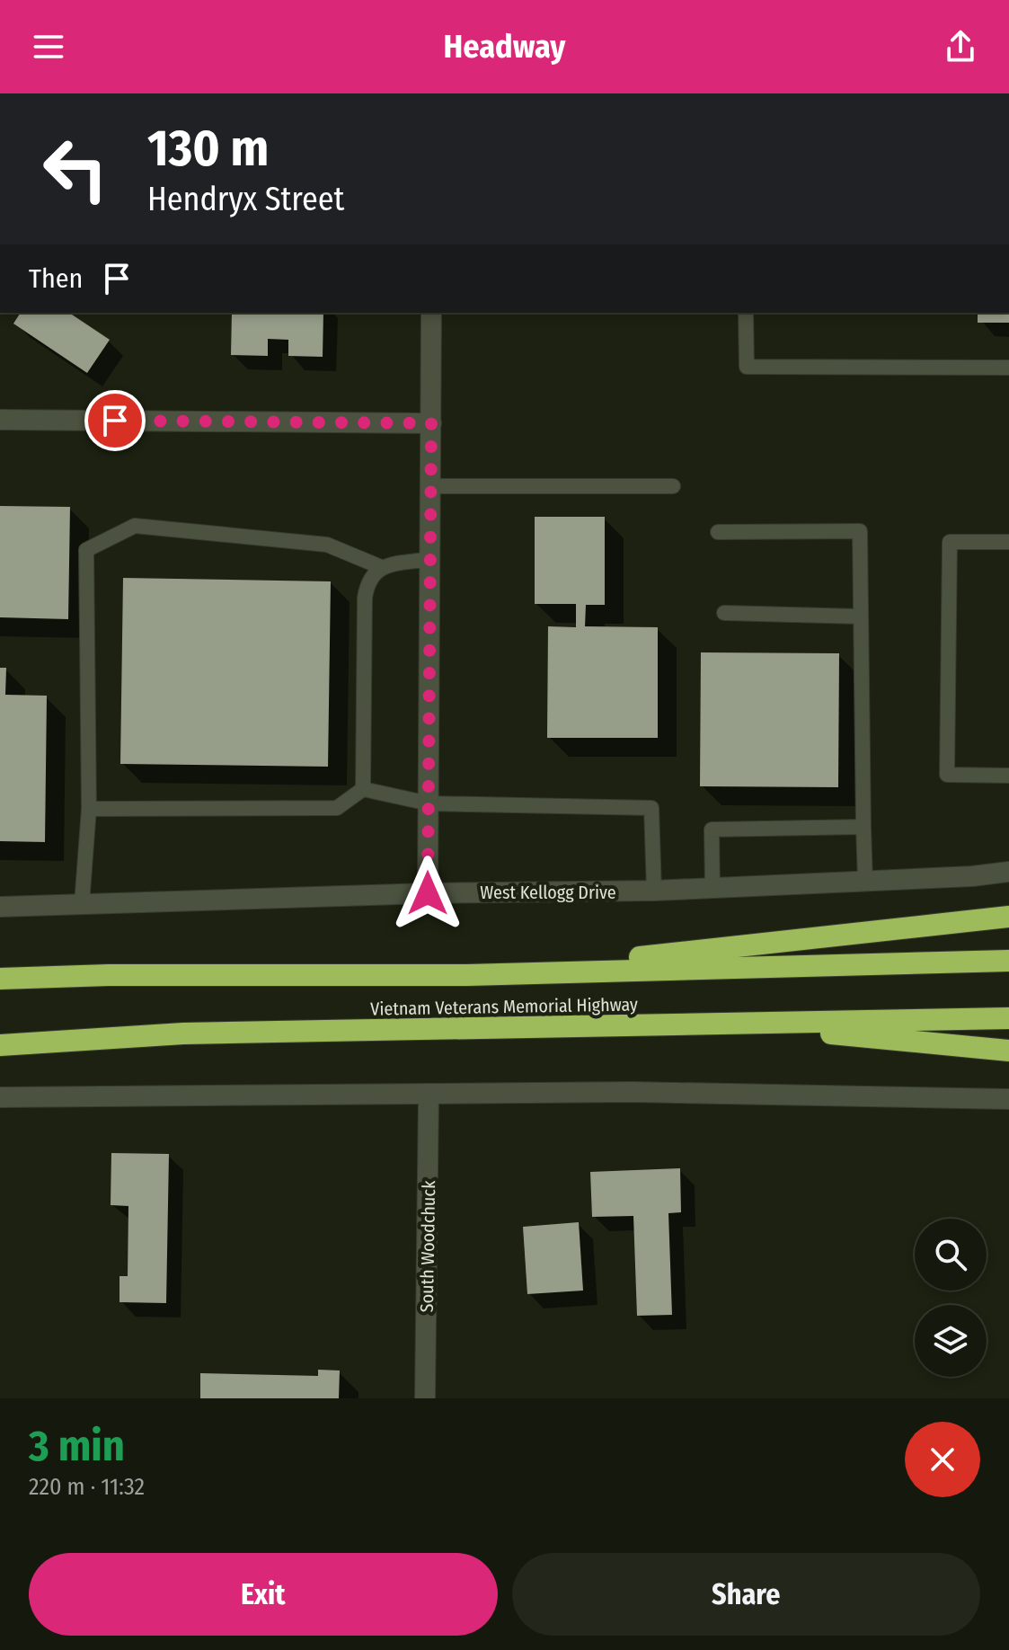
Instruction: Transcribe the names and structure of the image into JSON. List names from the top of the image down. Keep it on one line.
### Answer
{"streets":{"highway":["Vietnam Veterans Memorial Highway"],"main road":["West Kellogg Drive","South Woodchuck"]},"page":{"header":"Headway","turn":["130 m","Hendryx Street"],"then":"Then","heading":["3 min","220 m · 11:32"],"buttons":["Exit","Share"]}}
